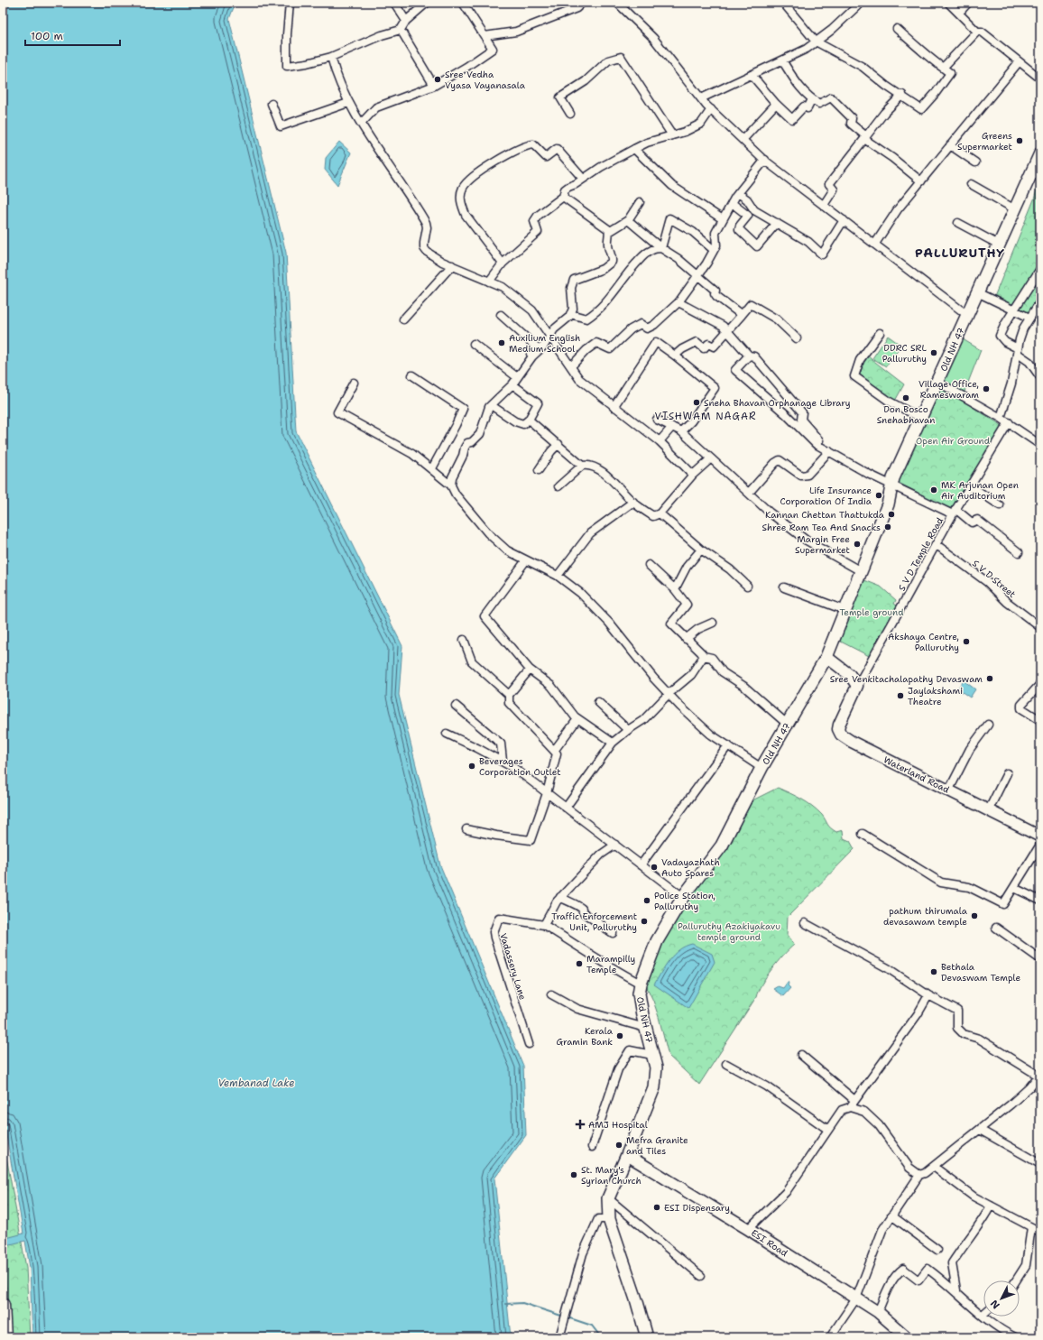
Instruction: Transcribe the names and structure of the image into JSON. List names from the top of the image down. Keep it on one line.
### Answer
{"streets":{"main road":["Old NH 47","Waterland Road","ESI Road"],"street":["S V D Temple Road","S V D Street","Vadassery Lane"]},"crossings":[["Old NH 47","ESI Road"],["S V D Temple Road","S V D Street"],["S V D Temple Road","Waterland Road"]],"districts":["PALLURUTHY","VISHWAM NAGAR"],"water":["Vembanad Lake"],"parks":["Open Air Ground","Temple ground","Palluruthy Azakiyakavu temple ground"],"places":{"other":["Sree Vedha Vyasa Vayanasala","Greens Supermarket","Auxilium English Medium School","DDRC SRL Palluruthy","Village Office, Rameswaram","Don Bosco Snehabhavan","Sneha Bhavan Orphanage Library","MK Arjunan Open Air Auditorium","Life Insurance Corporation Of India","Kannan Chettan Thattukda","Shree Ram Tea And Snacks","Margin Free Supermarket","Akshaya Centre, Palluruthy","Sree Venkitachalapathy Devaswam","Jaylakshami Theatre","Beverages Corporation Outlet","Vadayazhath Auto Spares","Police Station, Palluruthy","pathum thirumala devasawam temple","Traffic Enforcement Unit, Palluruthy","Marampilly Temple","Bethala Devaswam Temple","Kerala Gramin Bank","Mefra Granite and Tiles","St. Mary's Syrian Church","ESI Dispensary"],"health":["AMJ Hospital"]},"scale_bar":"100 m","north":"bottom left"}
